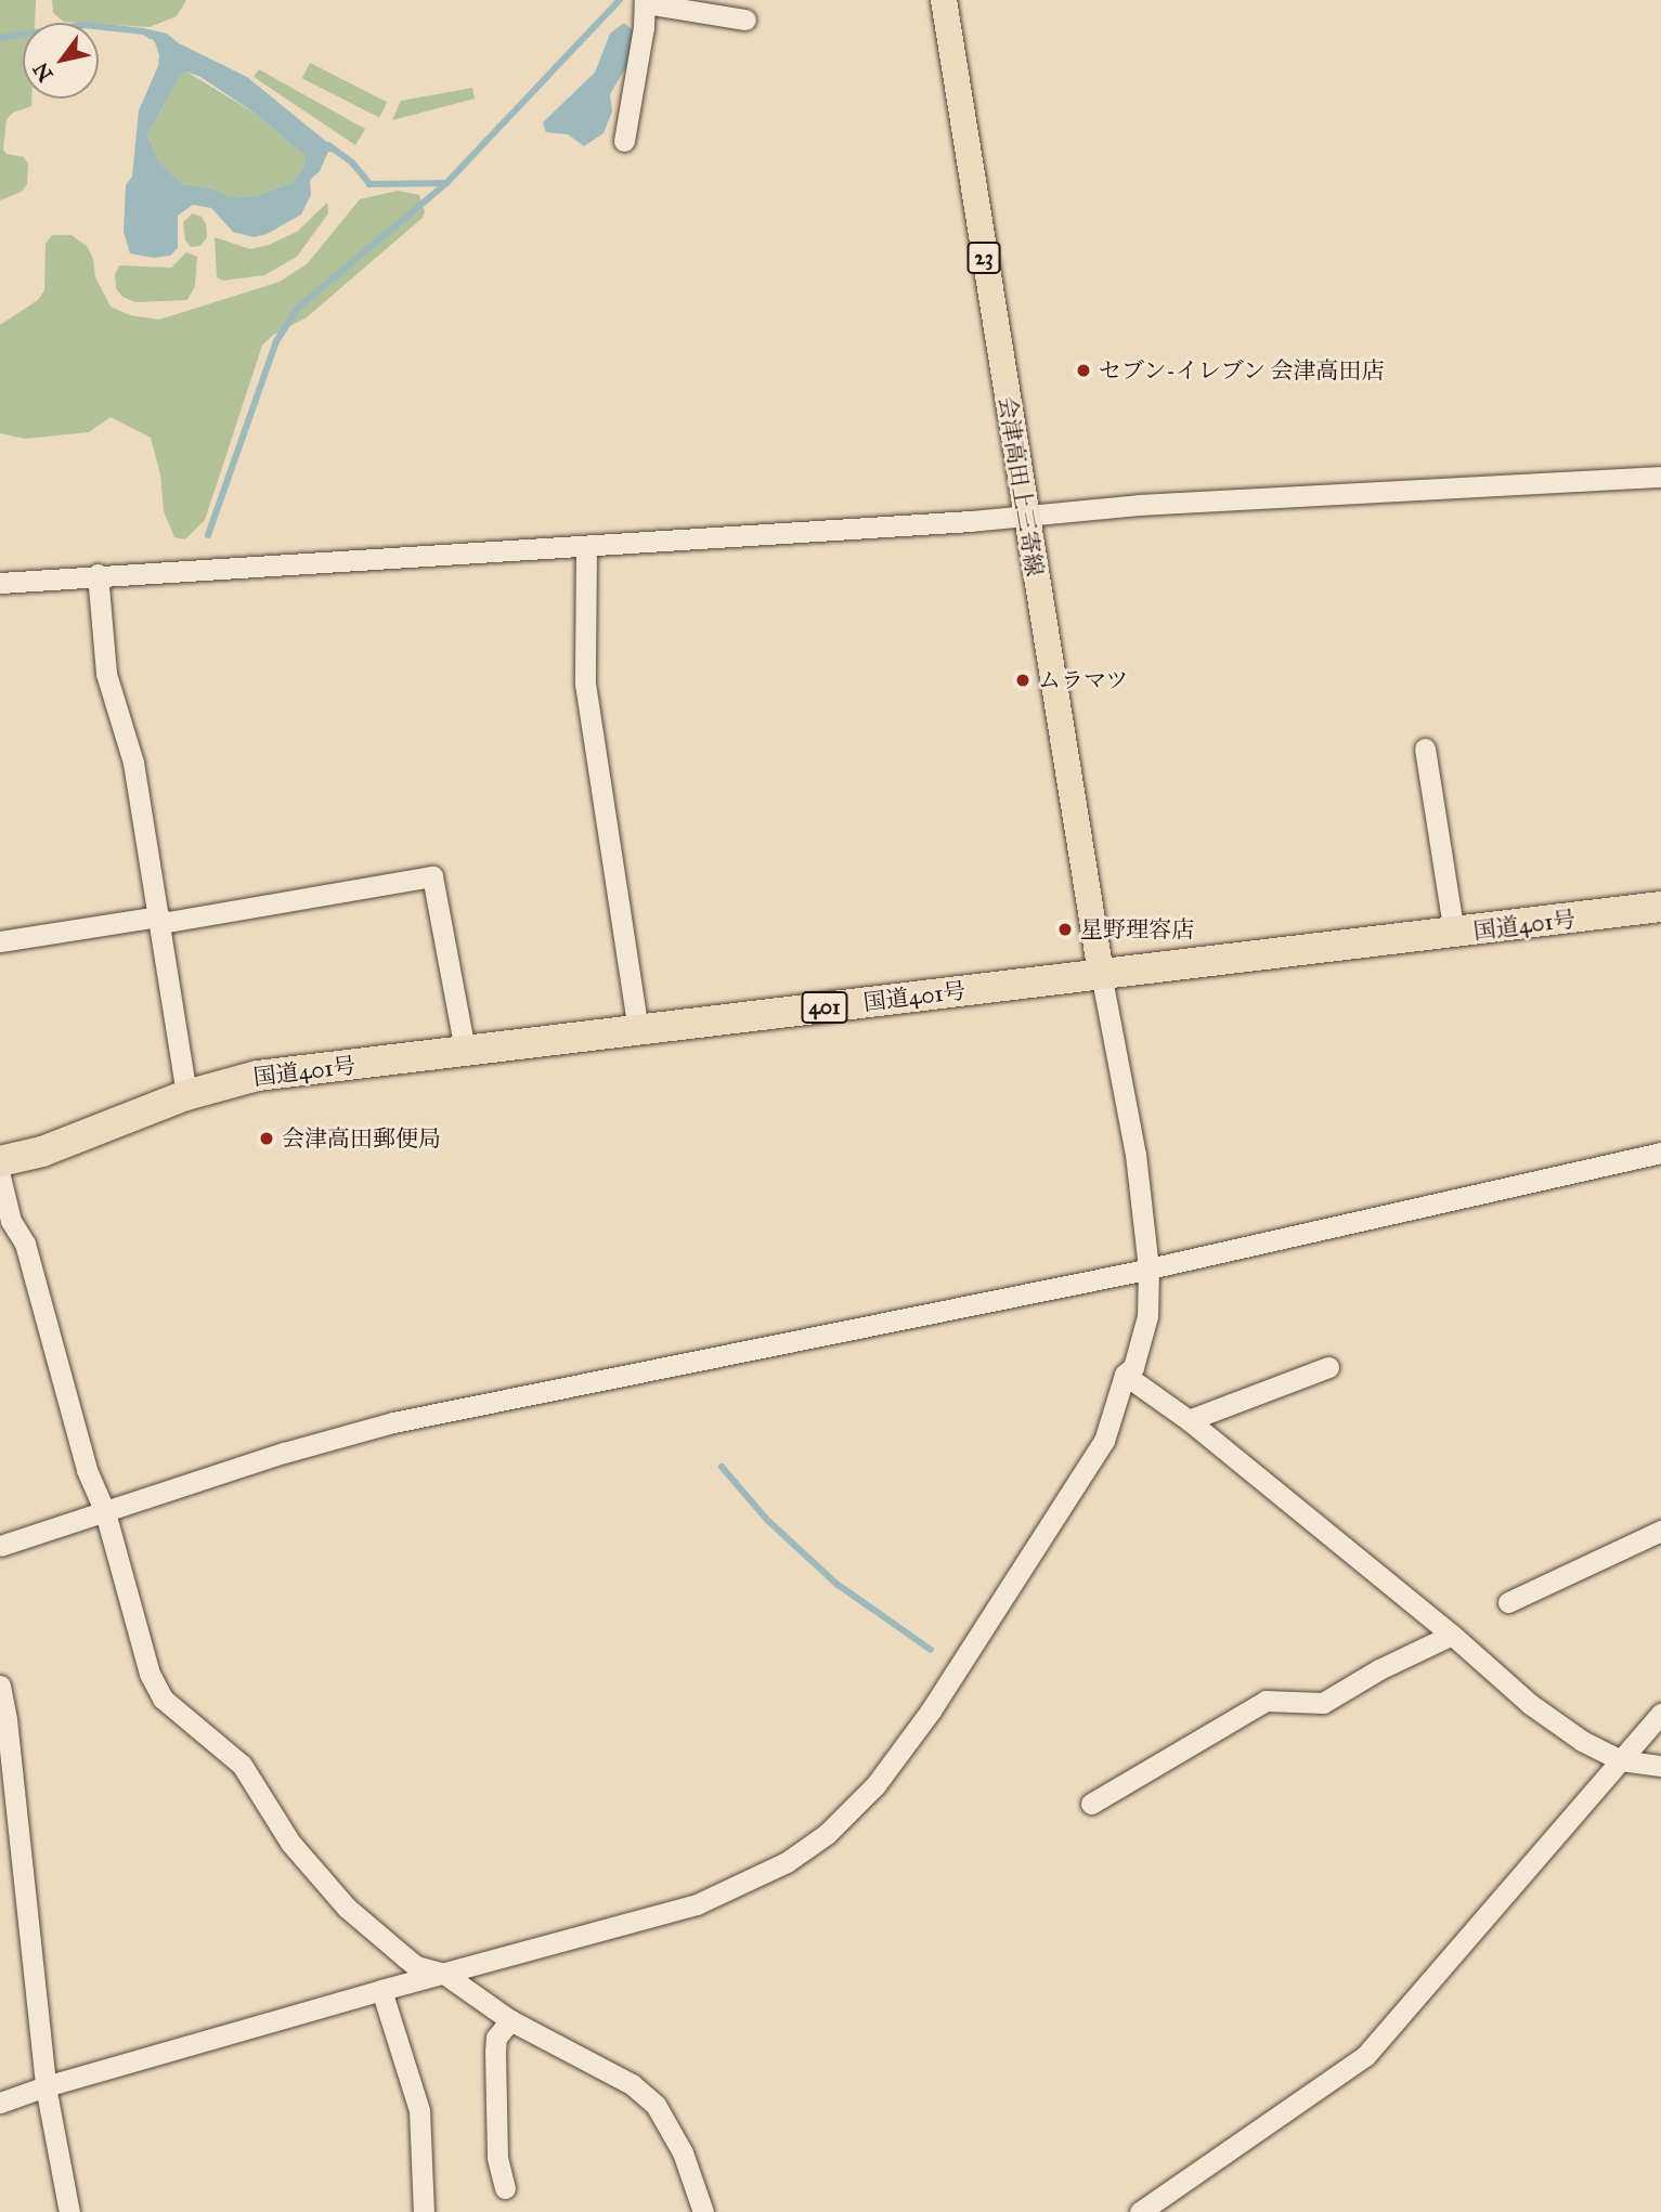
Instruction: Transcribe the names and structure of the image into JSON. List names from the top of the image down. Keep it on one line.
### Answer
{"streets":{"highway":["国道401号","401"],"main road":["23","会津高田上三寄線"]},"crossings":[["会津高田上三寄線","国道401号"]],"places":["セブン-イレブン 会津高田店","ムラマツ","星野理容店","会津高田郵便局"],"north":"bottom left"}
